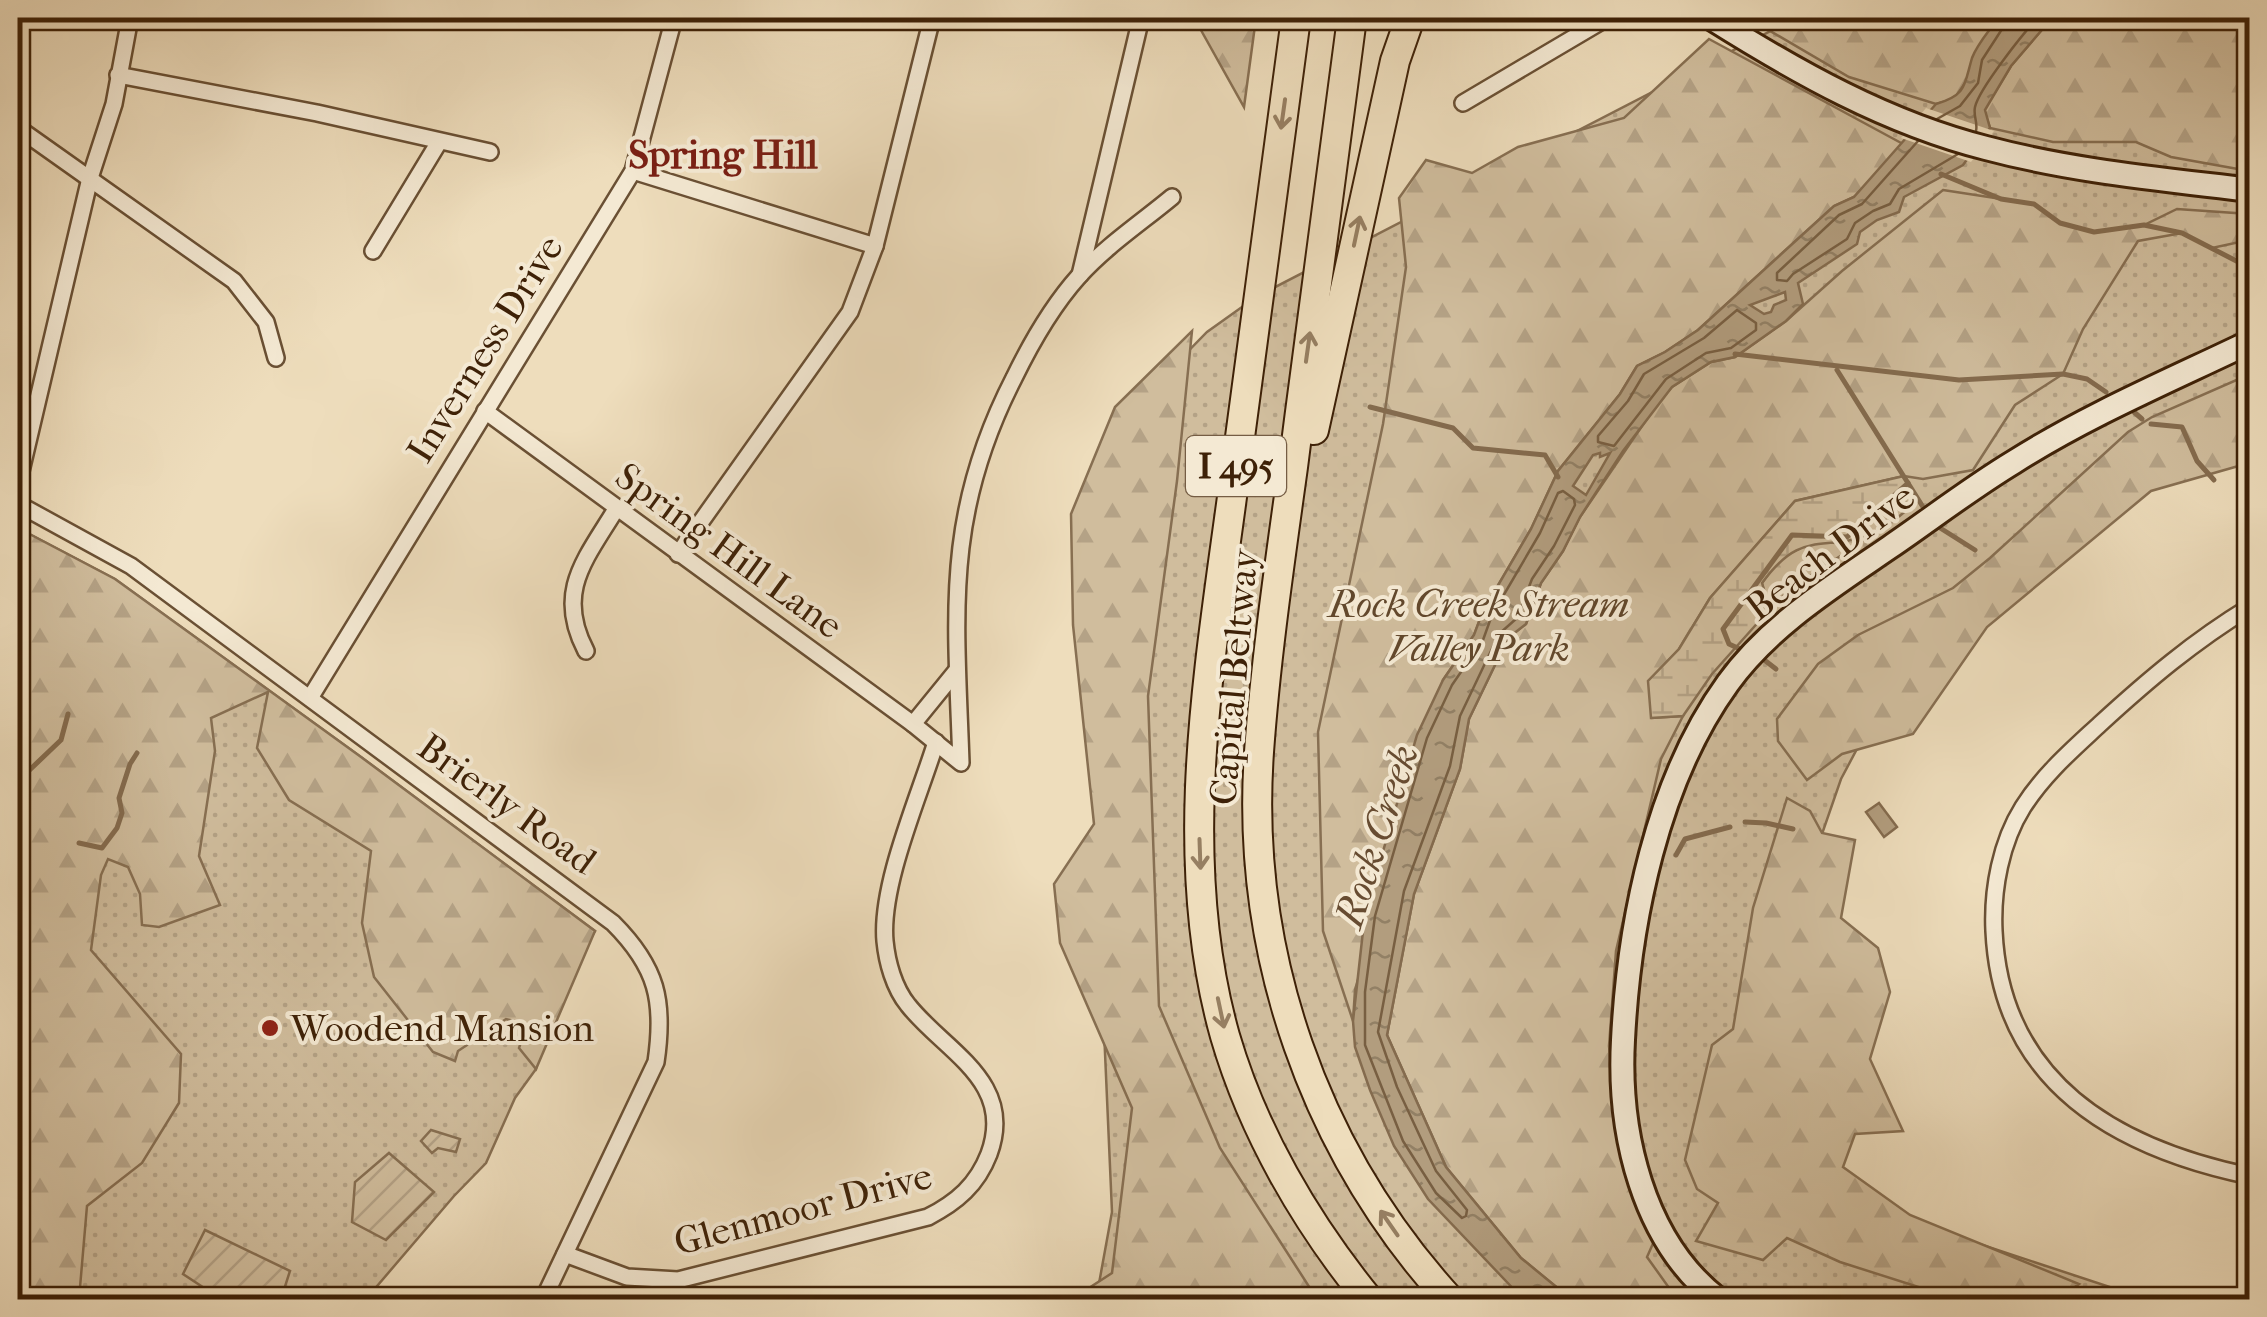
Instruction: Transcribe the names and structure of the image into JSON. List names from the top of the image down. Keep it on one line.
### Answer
{"streets":{"highway":["I 495","Capital Beltway"],"street":["Inverness Drive","Spring Hill Lane","Beach Drive","Brierly Road","Glenmoor Drive"]},"crossings":[["Inverness Drive","Spring Hill Lane"],["Inverness Drive","Brierly Road"],["Spring Hill Lane","Glenmoor Drive"],["Brierly Road","Glenmoor Drive"]],"districts":["Spring Hill"],"water":["Rock Creek"],"parks":["Rock Creek Stream Valley Park"],"places":["Woodend Mansion"]}
